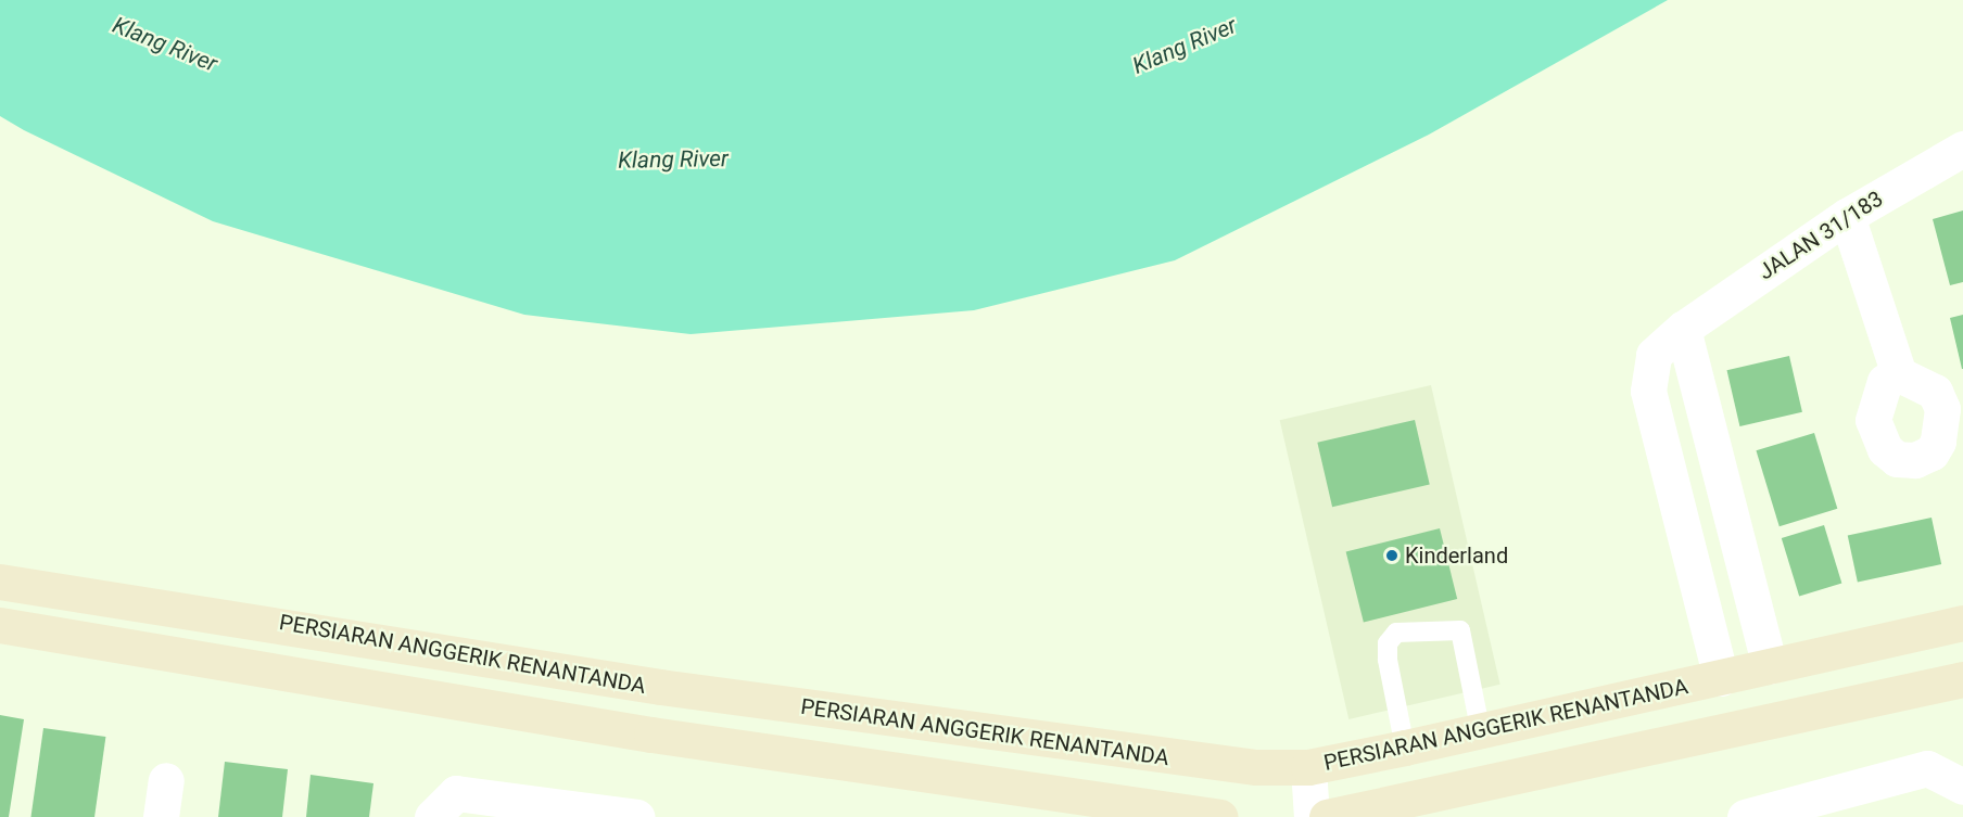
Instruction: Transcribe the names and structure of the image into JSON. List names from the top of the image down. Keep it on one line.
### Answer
{"streets":{"main road":["PERSIARAN ANGGERIK RENANTANDA"],"street":["JALAN 31/183"]},"crossings":[["JALAN 31/183","PERSIARAN ANGGERIK RENANTANDA"]],"water":["Klang River"],"places":["Kinderland"]}
